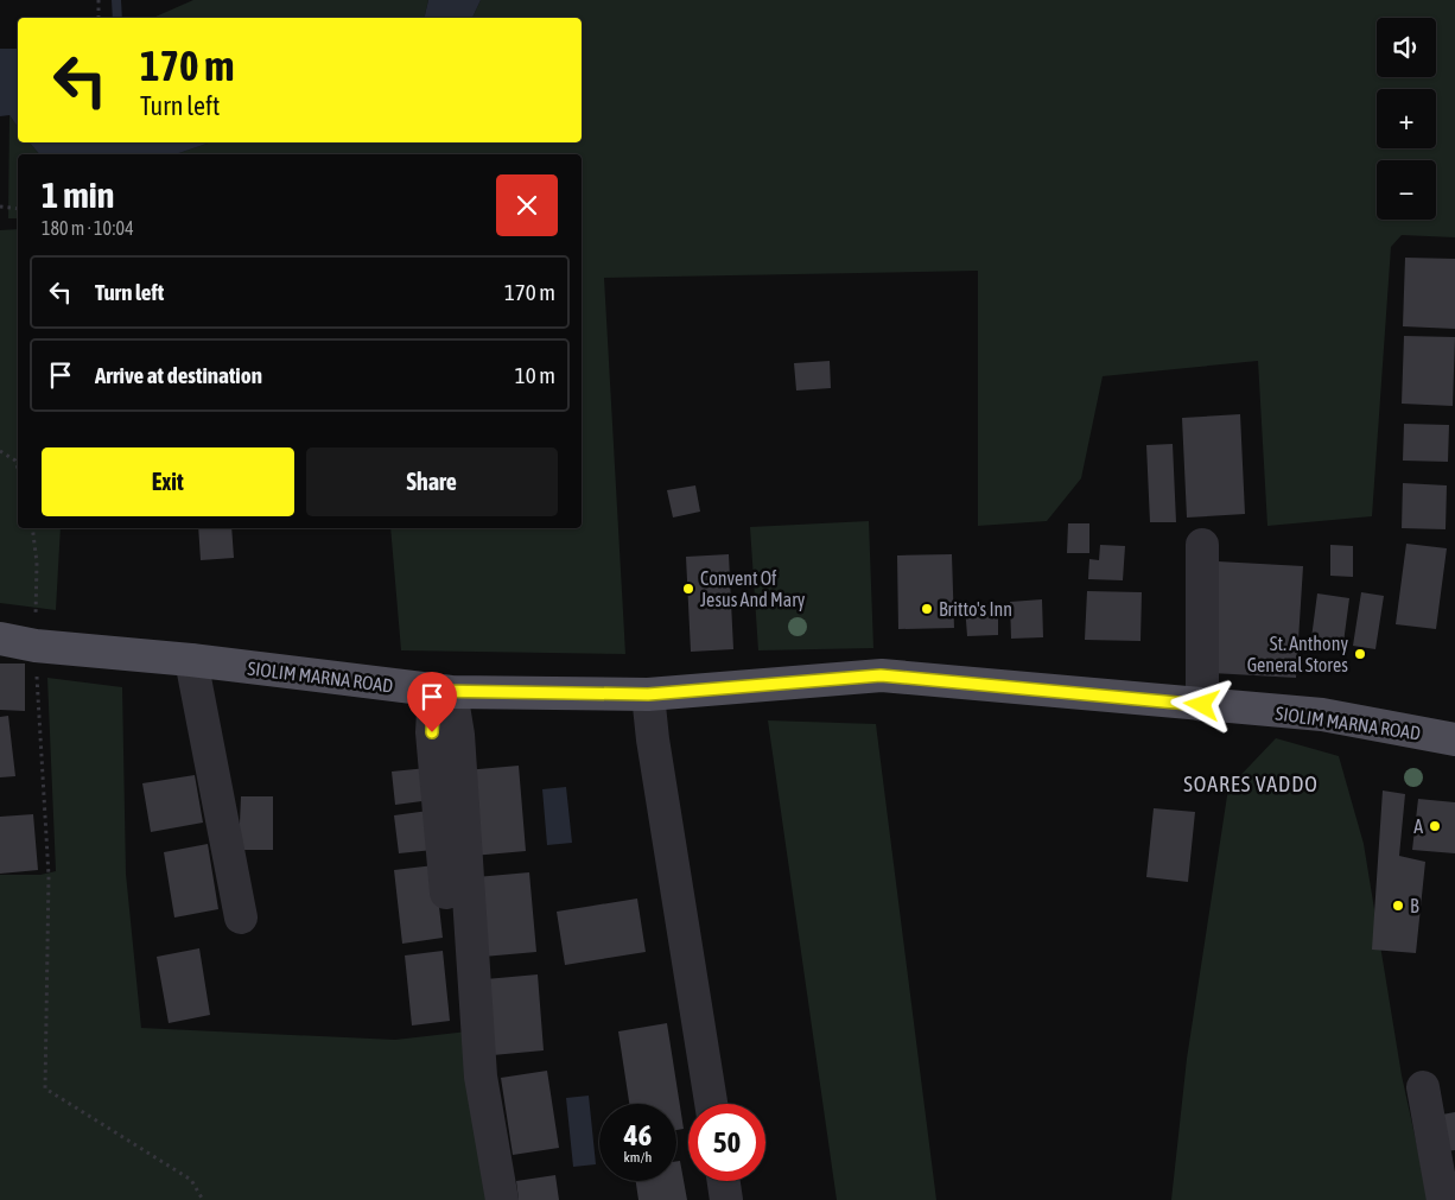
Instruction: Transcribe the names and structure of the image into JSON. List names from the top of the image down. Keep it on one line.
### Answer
{"streets":{"main road":["SIOLIM MARNA ROAD"]},"districts":["SOARES VADDO"],"places":["Convent Of Jesus And Mary","Britto's Inn","St. Anthony General Stores","A","B"],"page":{"map_buttons":["+","−"],"turn":["170 m","Turn left"],"heading":["1 min","180 m · 10:04"],"list":[{"name":"Turn left","value":"170 m"},{"name":"Arrive at destination","value":"10 m"}],"buttons":["Exit","Share"],"speed":"46 km/h","limit":"50"}}
